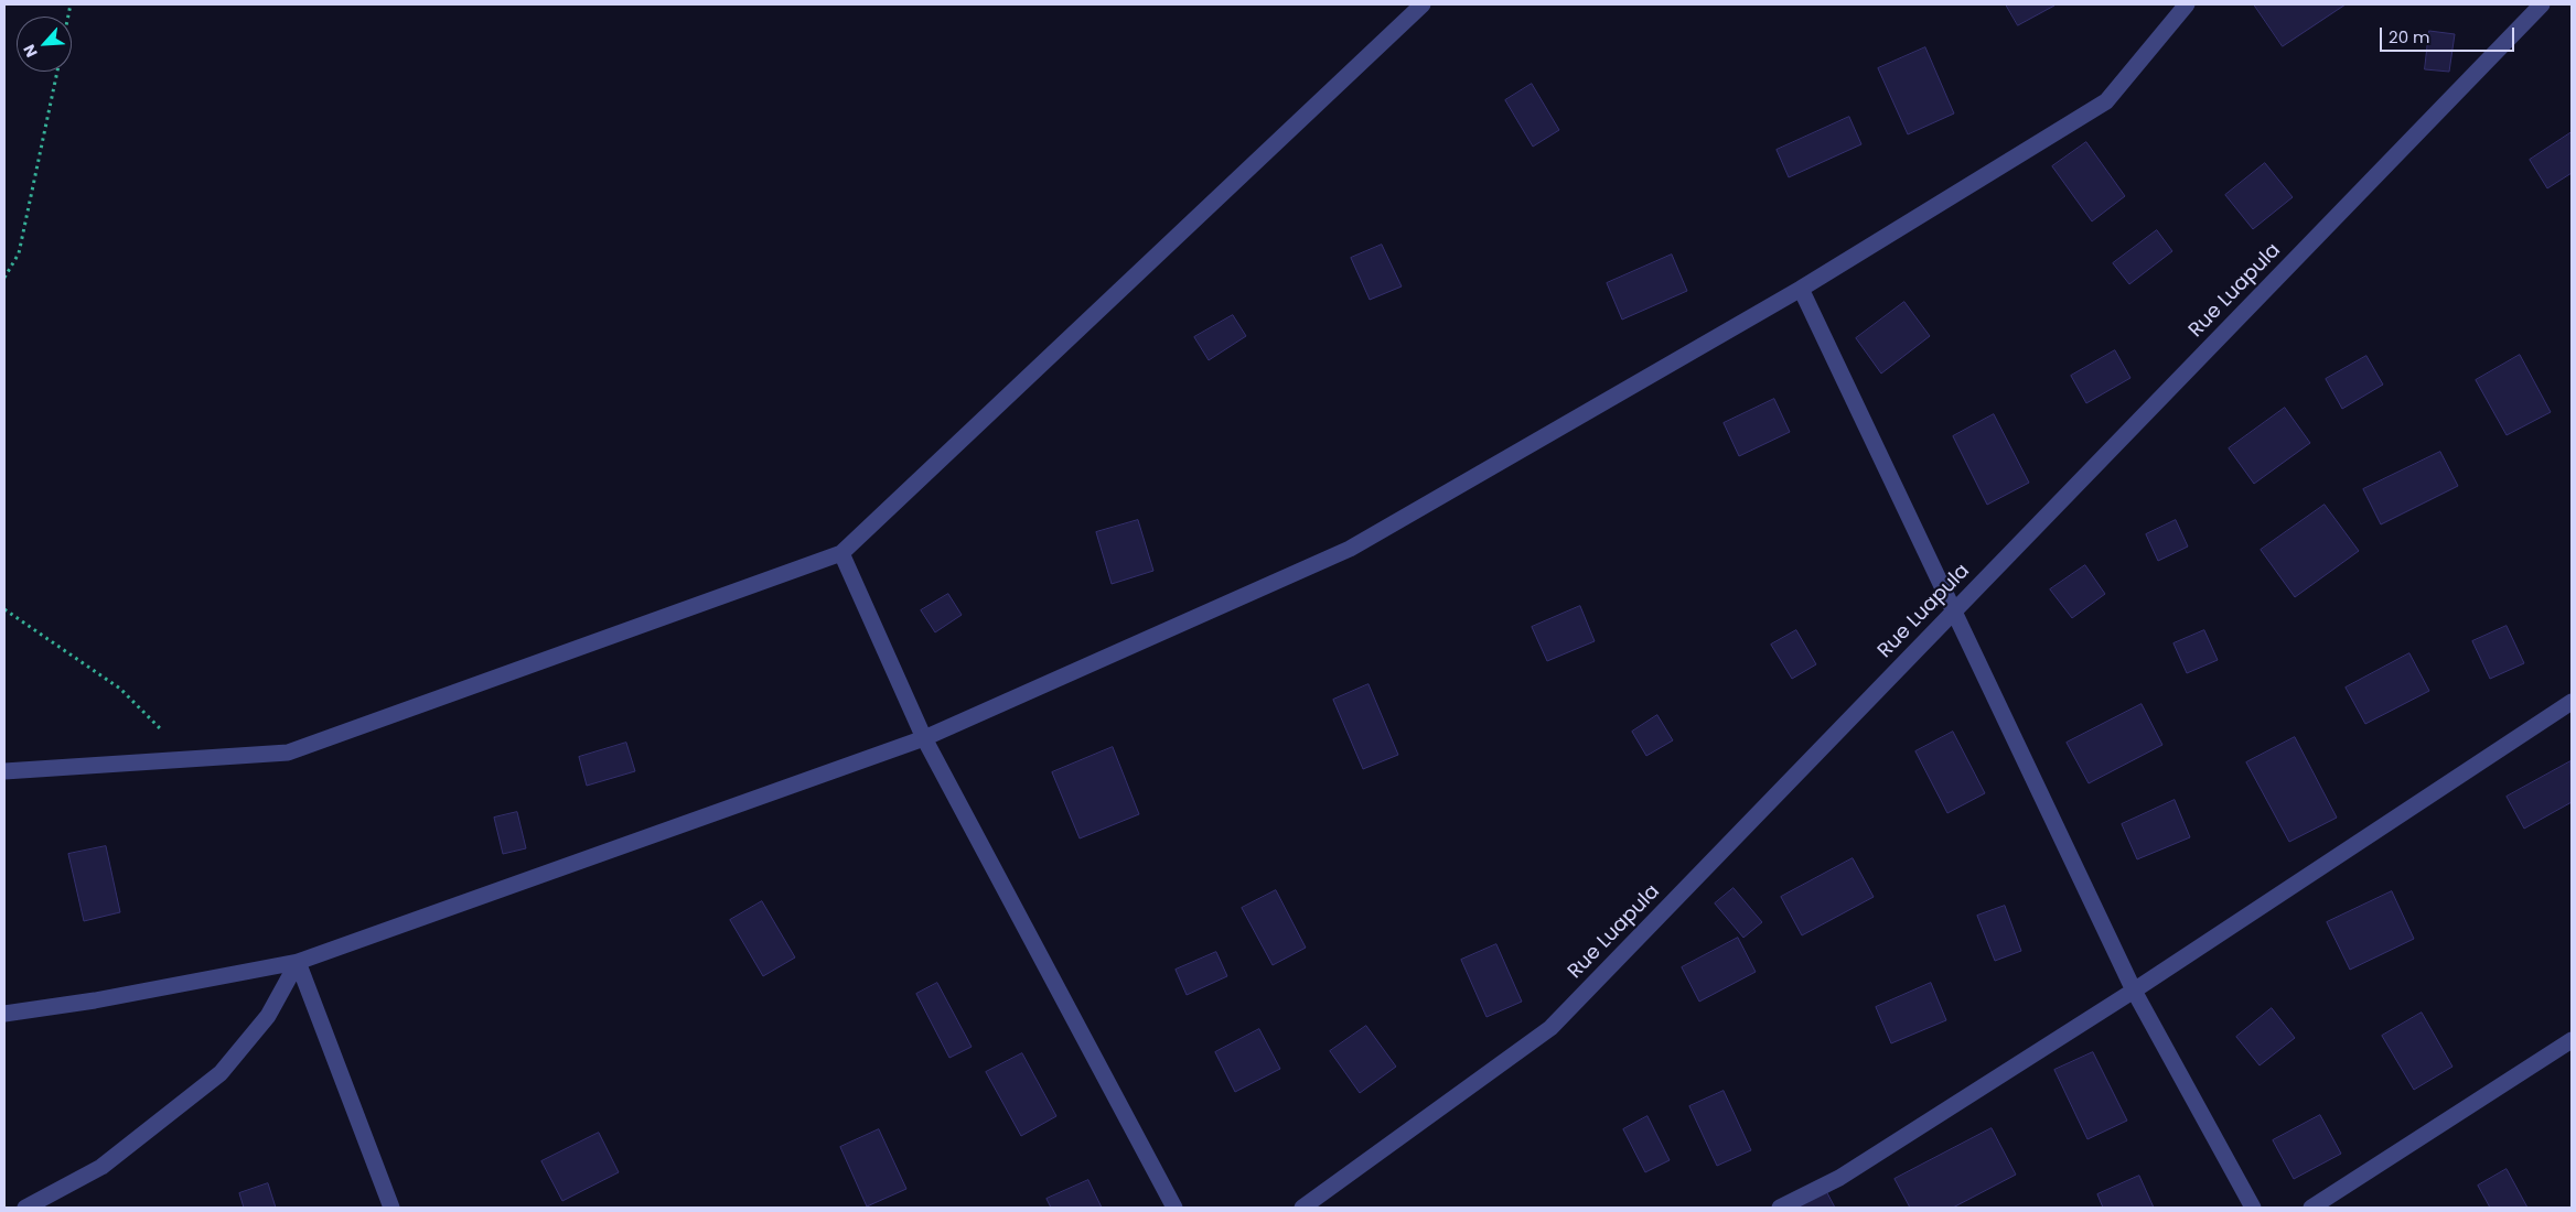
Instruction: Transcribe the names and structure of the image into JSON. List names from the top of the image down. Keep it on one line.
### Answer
{"streets":{"street":["Rue Luapula"]},"scale_bar":"20 m","north":"bottom left"}
